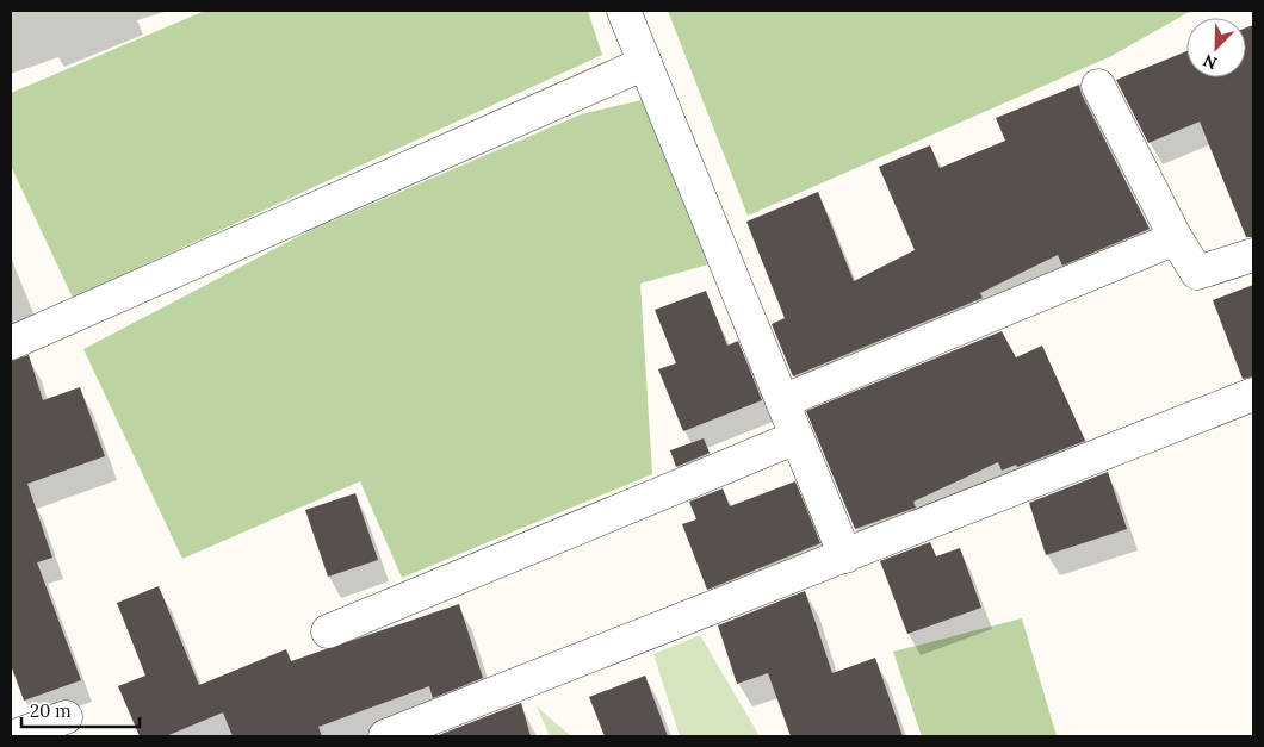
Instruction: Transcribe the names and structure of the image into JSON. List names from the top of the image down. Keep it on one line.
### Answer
{"scale_bar":"20 m","north":"bottom left"}
